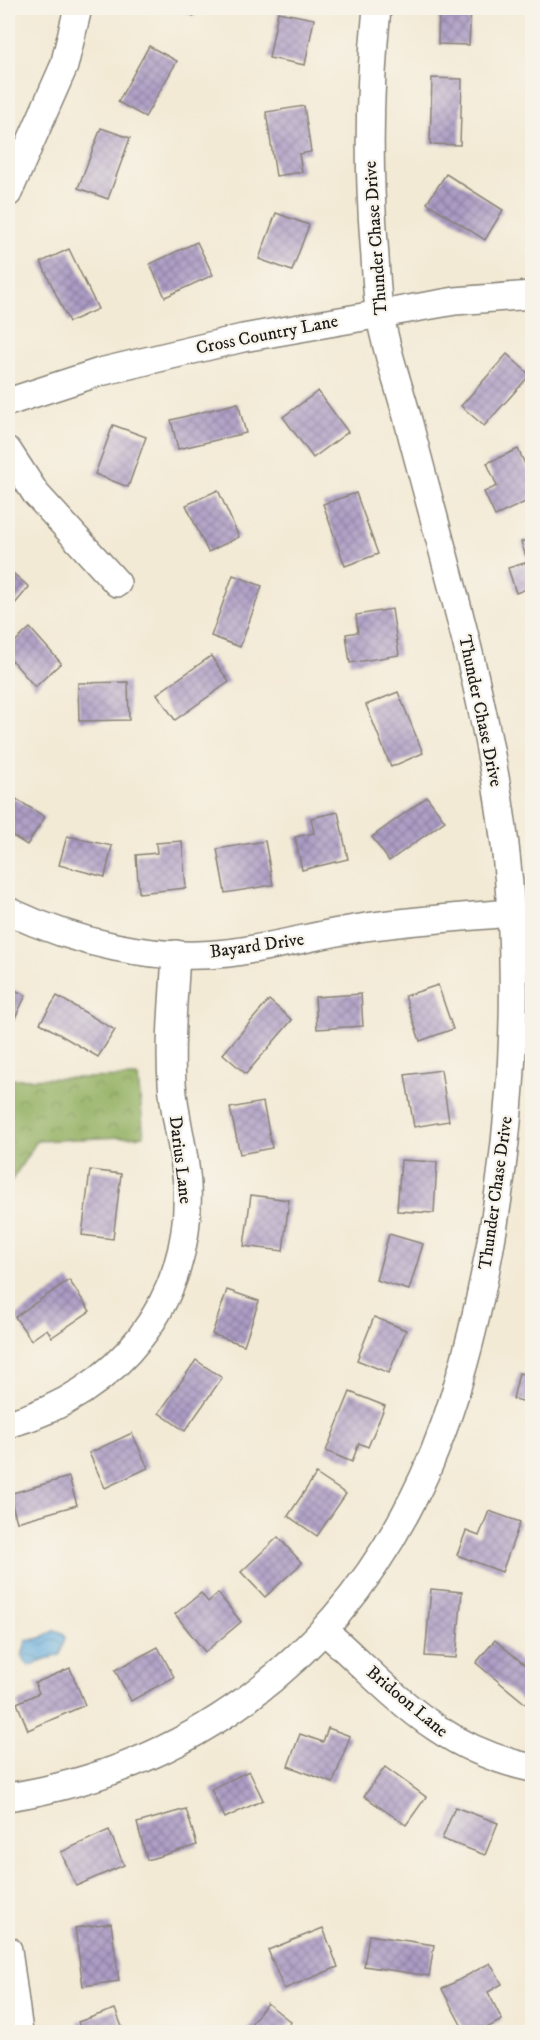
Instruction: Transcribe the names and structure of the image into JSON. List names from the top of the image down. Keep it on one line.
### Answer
{"streets":{"street":["Thunder Chase Drive","Cross Country Lane","Bayard Drive","Darius Lane","Bridoon Lane"]},"crossings":[["Thunder Chase Drive","Cross Country Lane"],["Thunder Chase Drive","Bayard Drive"],["Thunder Chase Drive","Bridoon Lane"],["Bayard Drive","Darius Lane"]]}
